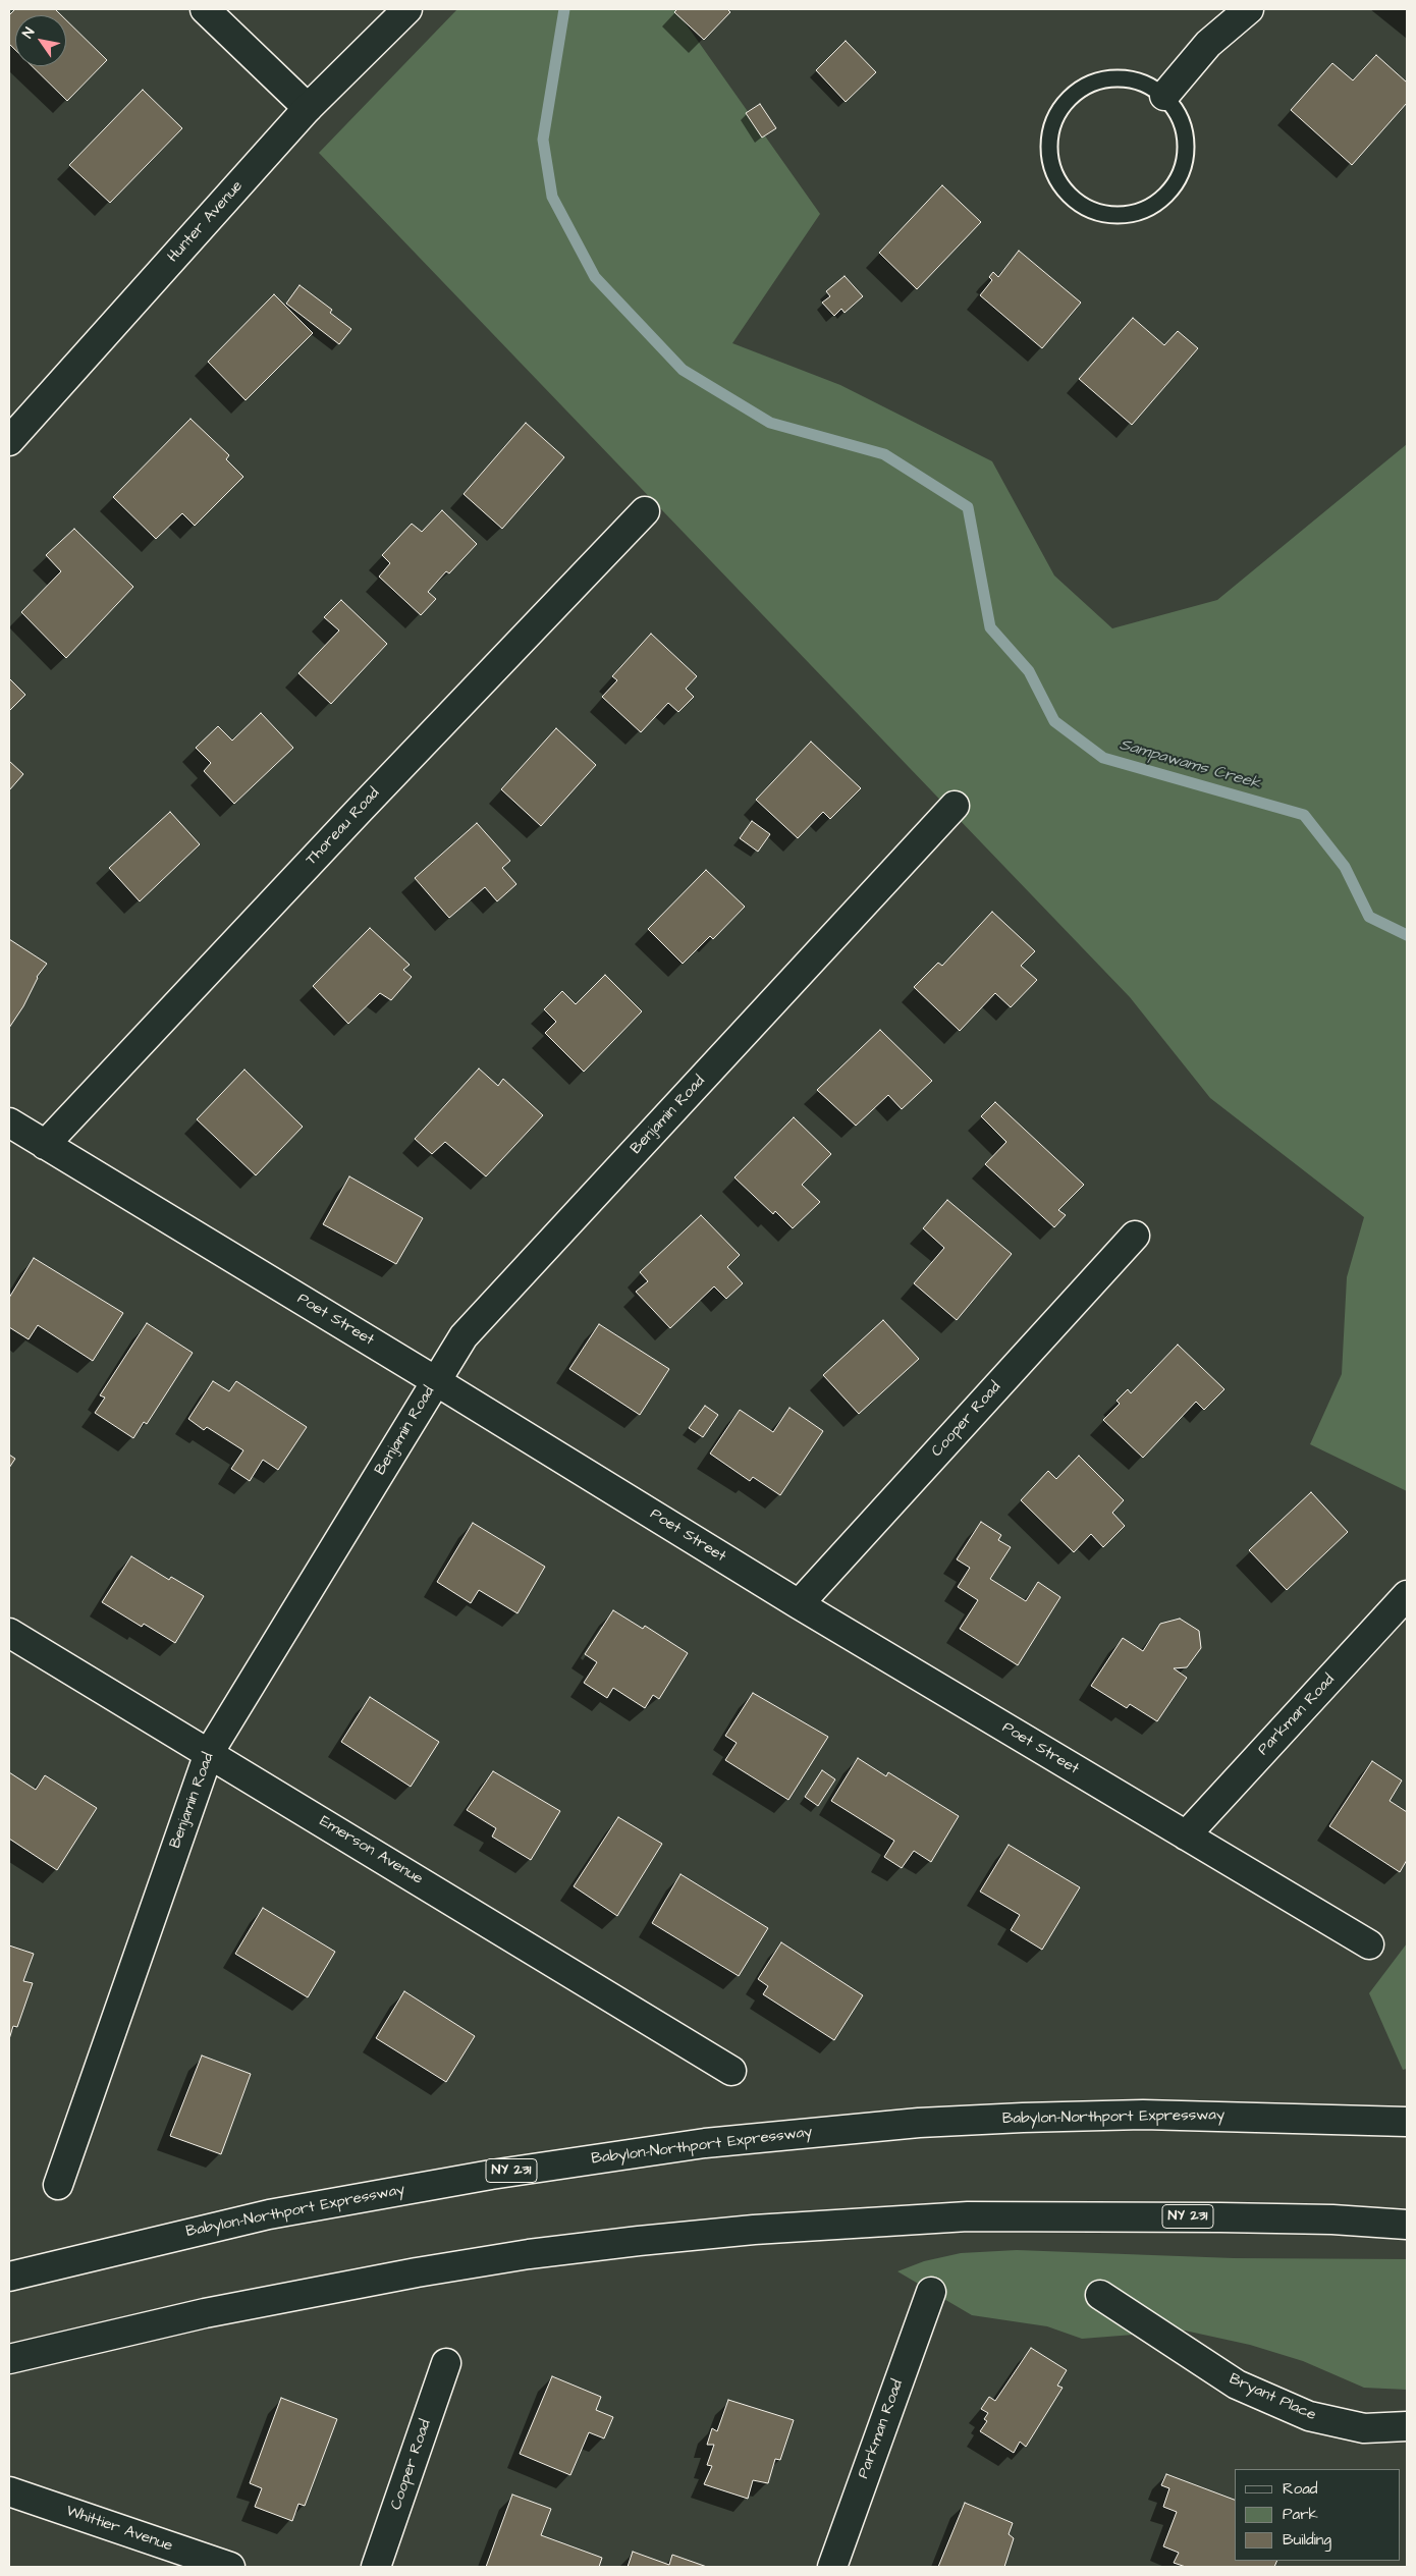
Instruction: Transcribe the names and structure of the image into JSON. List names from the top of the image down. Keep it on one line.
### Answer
{"streets":{"street":["Hunter Avenue","Thoreau Road","Benjamin Road","Poet Street","Cooper Road","Parkman Road","Emerson Avenue","Babylon-Northport Expressway","NY 231","Bryant Place","Whittier Avenue"]},"crossings":[["Thoreau Road","Poet Street"],["Benjamin Road","Poet Street"],["Benjamin Road","Emerson Avenue"],["Poet Street","Cooper Road"],["Poet Street","Parkman Road"]],"water":["Sampawams Creek"],"legend":["Road","Park","Building"],"north":"top left"}
